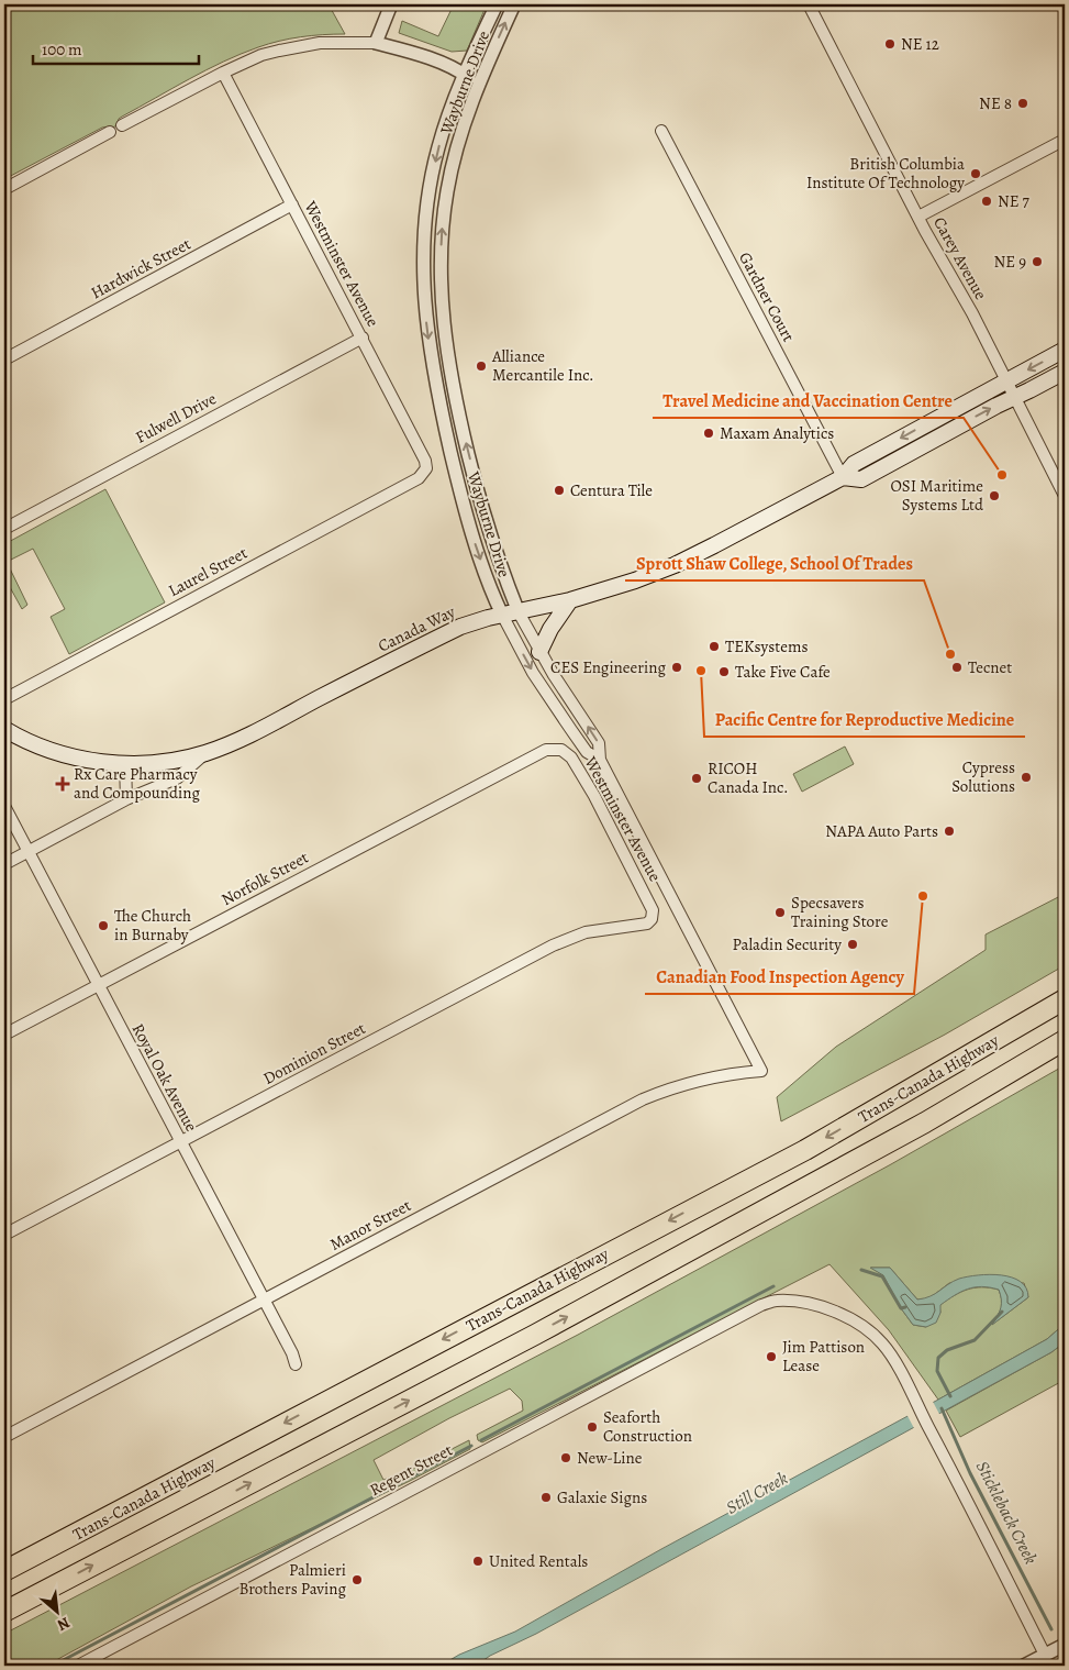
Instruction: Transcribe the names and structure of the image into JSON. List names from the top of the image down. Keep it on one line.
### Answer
{"streets":{"highway":["Trans-Canada Highway"],"main road":["Canada Way"],"street":["Wayburne Drive","Carey Avenue","Westminster Avenue","Hardwick Street","Gardner Court","Fulwell Drive","Laurel Street","Norfolk Street","Dominion Street","Royal Oak Avenue","Manor Street","Regent Street"]},"crossings":[["Wayburne Drive","Canada Way"],["Wayburne Drive","Manor Street"],["Carey Avenue","Canada Way"],["Westminster Avenue","Hardwick Street"],["Westminster Avenue","Fulwell Drive"],["Westminster Avenue","Laurel Street"],["Westminster Avenue","Norfolk Street"],["Westminster Avenue","Dominion Street"],["Gardner Court","Canada Way"],["Norfolk Street","Royal Oak Avenue"],["Dominion Street","Royal Oak Avenue"],["Royal Oak Avenue","Manor Street"]],"water":["Still Creek","Stickleback Creek"],"places":{"other":["NE 12","NE 8","British Columbia Institute Of Technology","NE 7","NE 9","Alliance Mercantile Inc.","Maxam Analytics","Travel Medicine and Vaccination Centre","Centura Tile","OSI Maritime Systems Ltd","TEKsystems","Sprott Shaw College, School Of Trades","CES Engineering","Tecnet","Pacific Centre for Reproductive Medicine","Take Five Cafe","Cypress Solutions","RICOH Canada Inc.","NAPA Auto Parts","Canadian Food Inspection Agency","Specsavers Training Store","The Church in Burnaby","Paladin Security","Jim Pattison Lease","Seaforth Construction","New-Line","Galaxie Signs","United Rentals","Palmieri Brothers Paving"],"health":["Rx Care Pharmacy and Compounding"]},"scale_bar":"100 m","north":"bottom right"}
